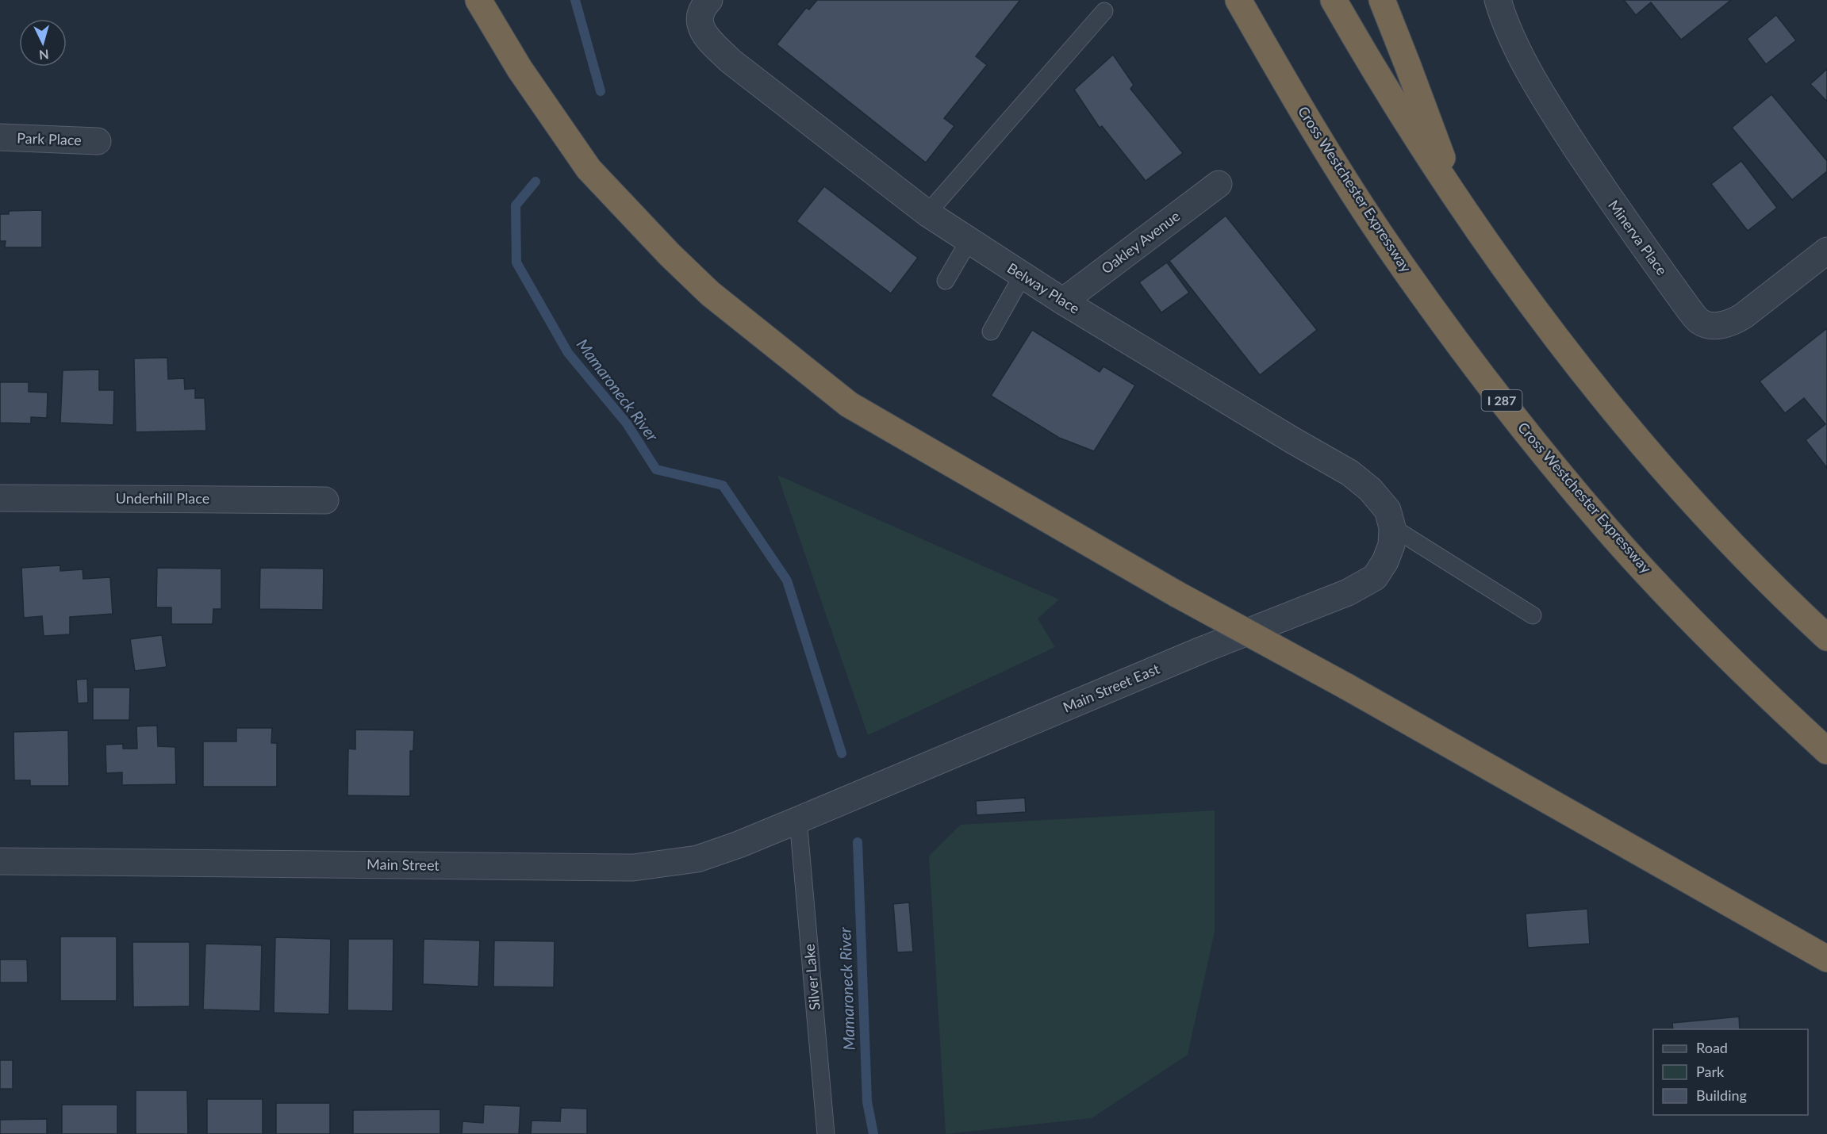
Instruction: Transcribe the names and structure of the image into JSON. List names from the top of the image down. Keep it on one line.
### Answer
{"streets":{"highway":["Cross Westchester Expressway","I 287"],"street":["Park Place","Minerva Place","Oakley Avenue","Belway Place","Underhill Place","Main Street East","Main Street"],"lane":["Silver Lake"]},"crossings":[["Oakley Avenue","Belway Place"],["Belway Place","Main Street East"],["Main Street East","Main Street"],["Main Street East","Silver Lake"],["Main Street","Silver Lake"]],"water":["Mamaroneck River"],"legend":["Road","Park","Building"],"north":"bottom"}
